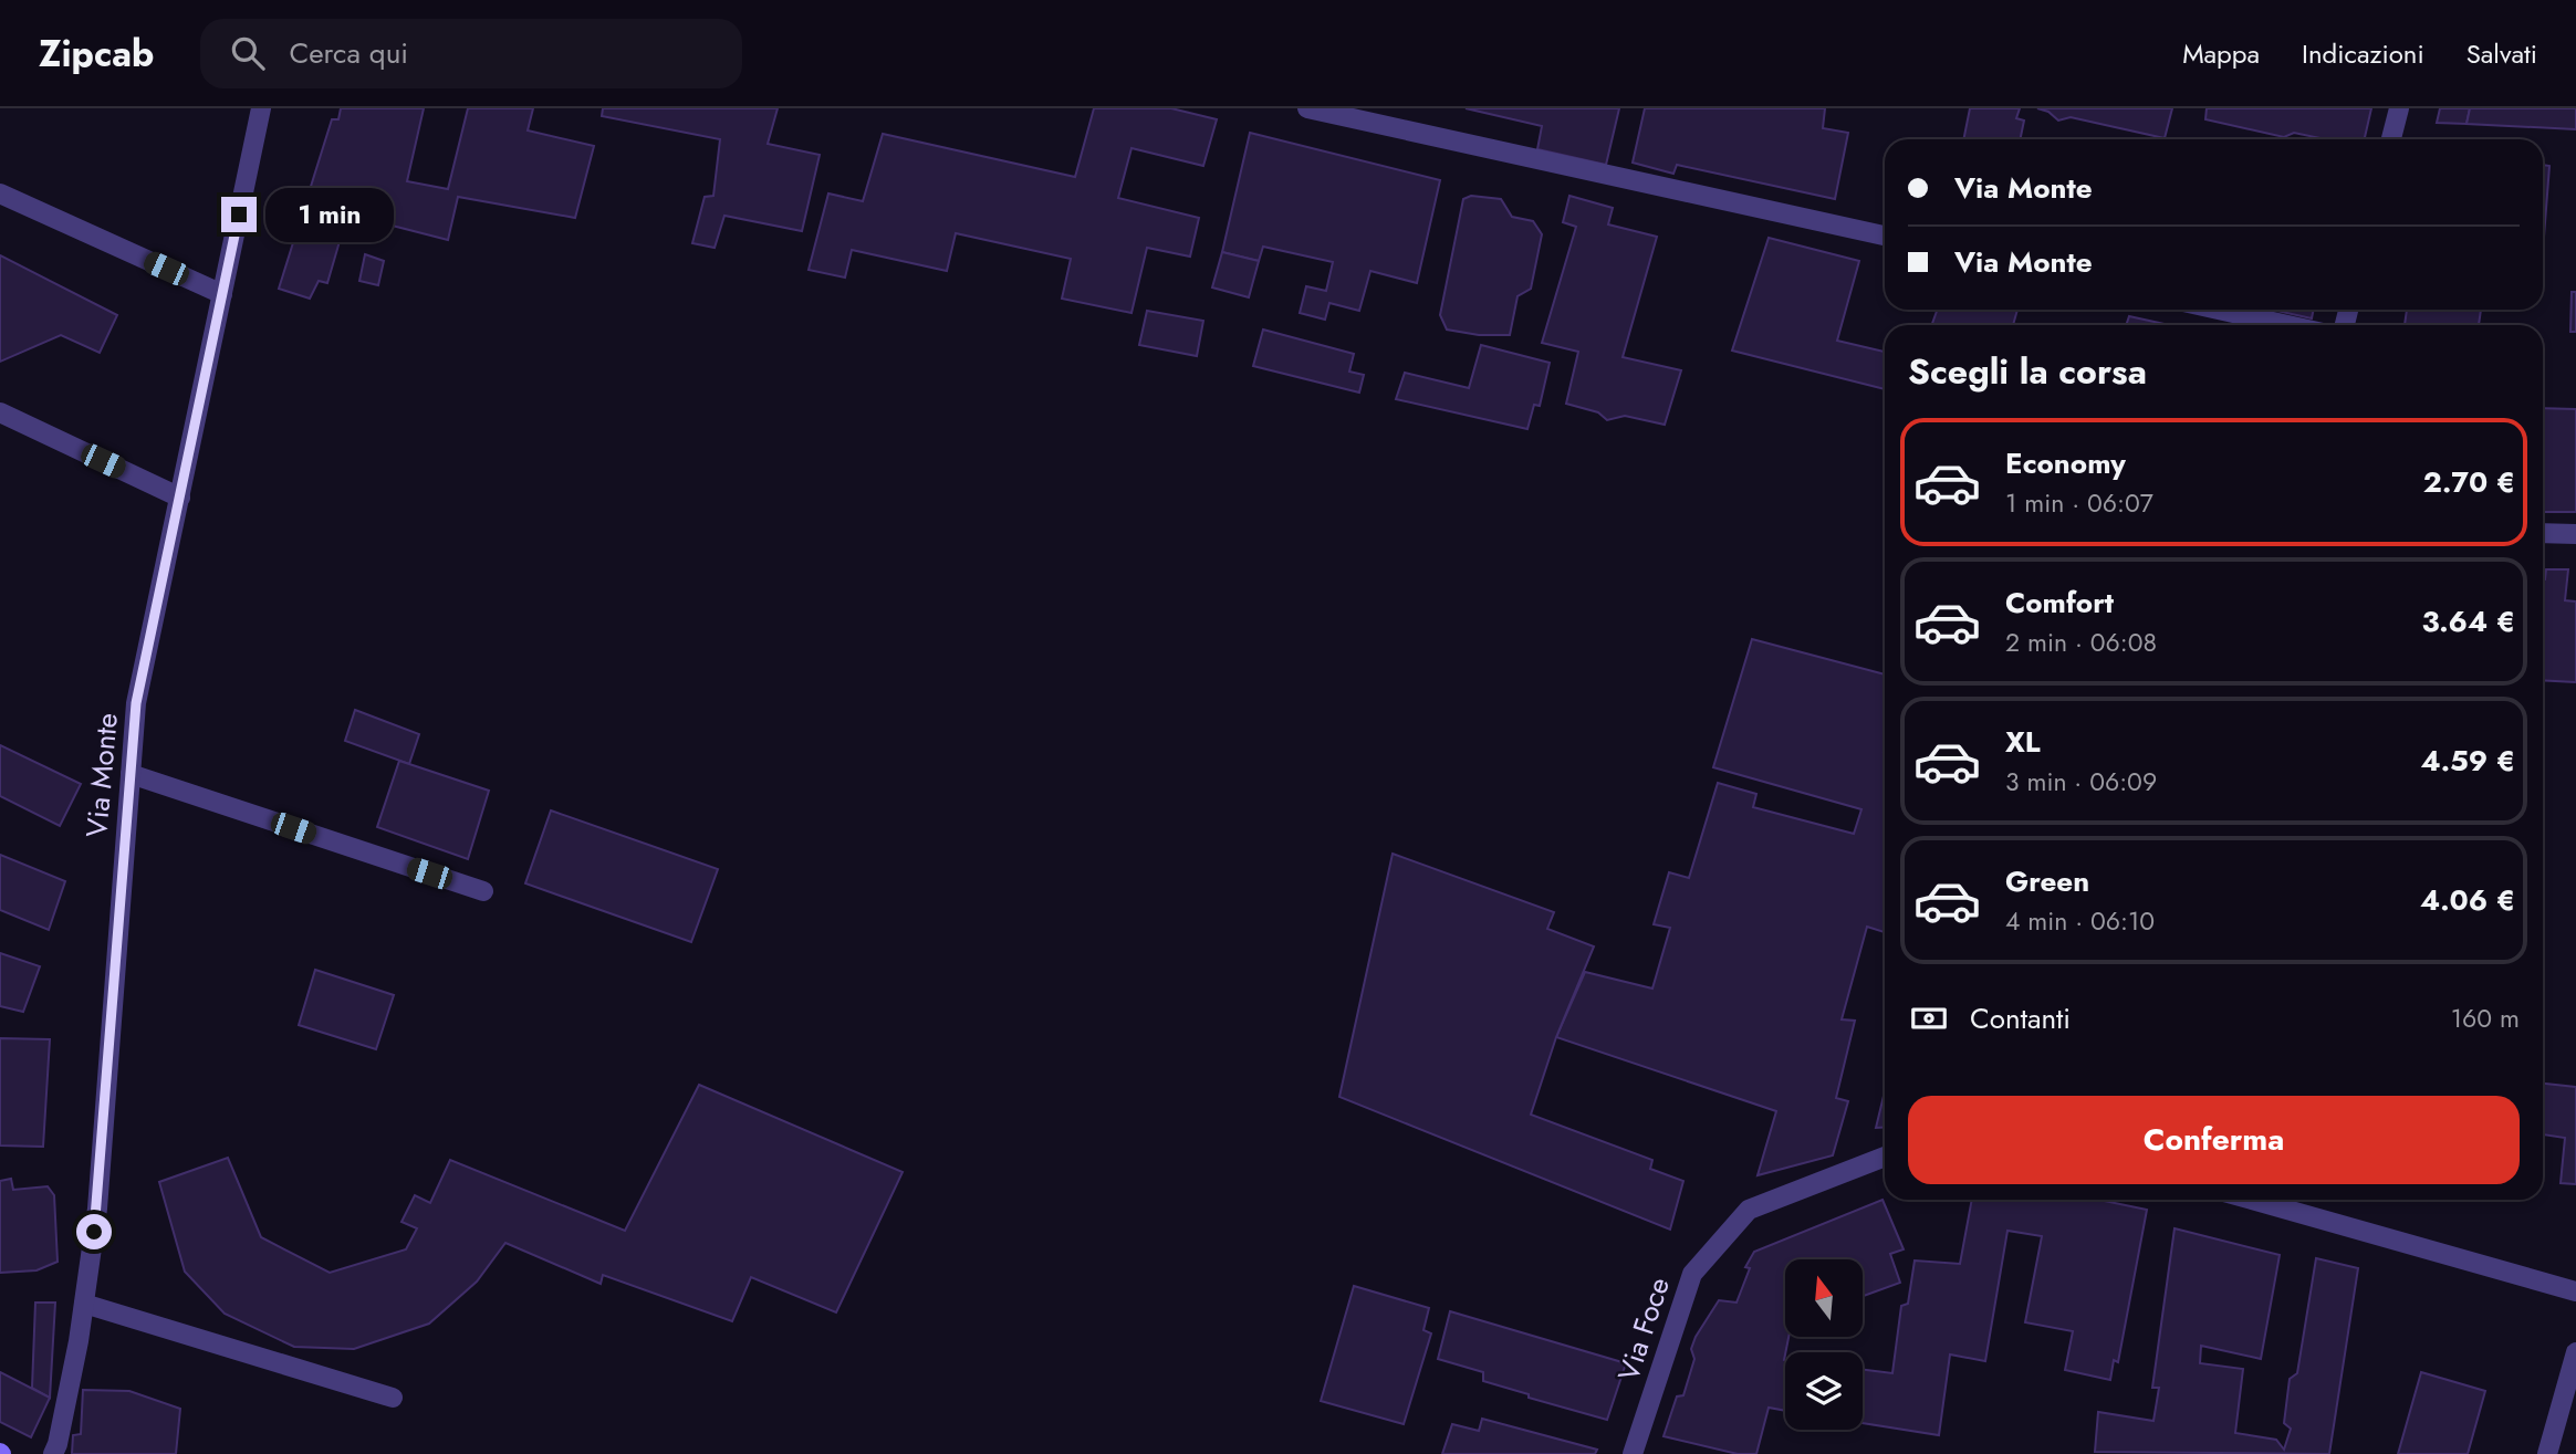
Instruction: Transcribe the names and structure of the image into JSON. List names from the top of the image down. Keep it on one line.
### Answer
{"streets":{"street":["Via Monte","Via Foce"]},"north":"top","page":{"header":"Zipcab","search":"Cerca qui","nav":["Mappa","Indicazioni","Salvati"],"banner":["Via Monte","Via Monte"],"bubble":"1 min","heading":"Scegli la corsa","list":[{"name":"Economy","note":"1 min · 06:07","value":"2.70 €"},{"name":"Comfort","note":"2 min · 06:08","value":"3.64 €"},{"name":"XL","note":"3 min · 06:09","value":"4.59 €"},{"name":"Green","note":"4 min · 06:10","value":"4.06 €"}],"pay":["Contanti","160 m"],"buttons":"Conferma"}}
